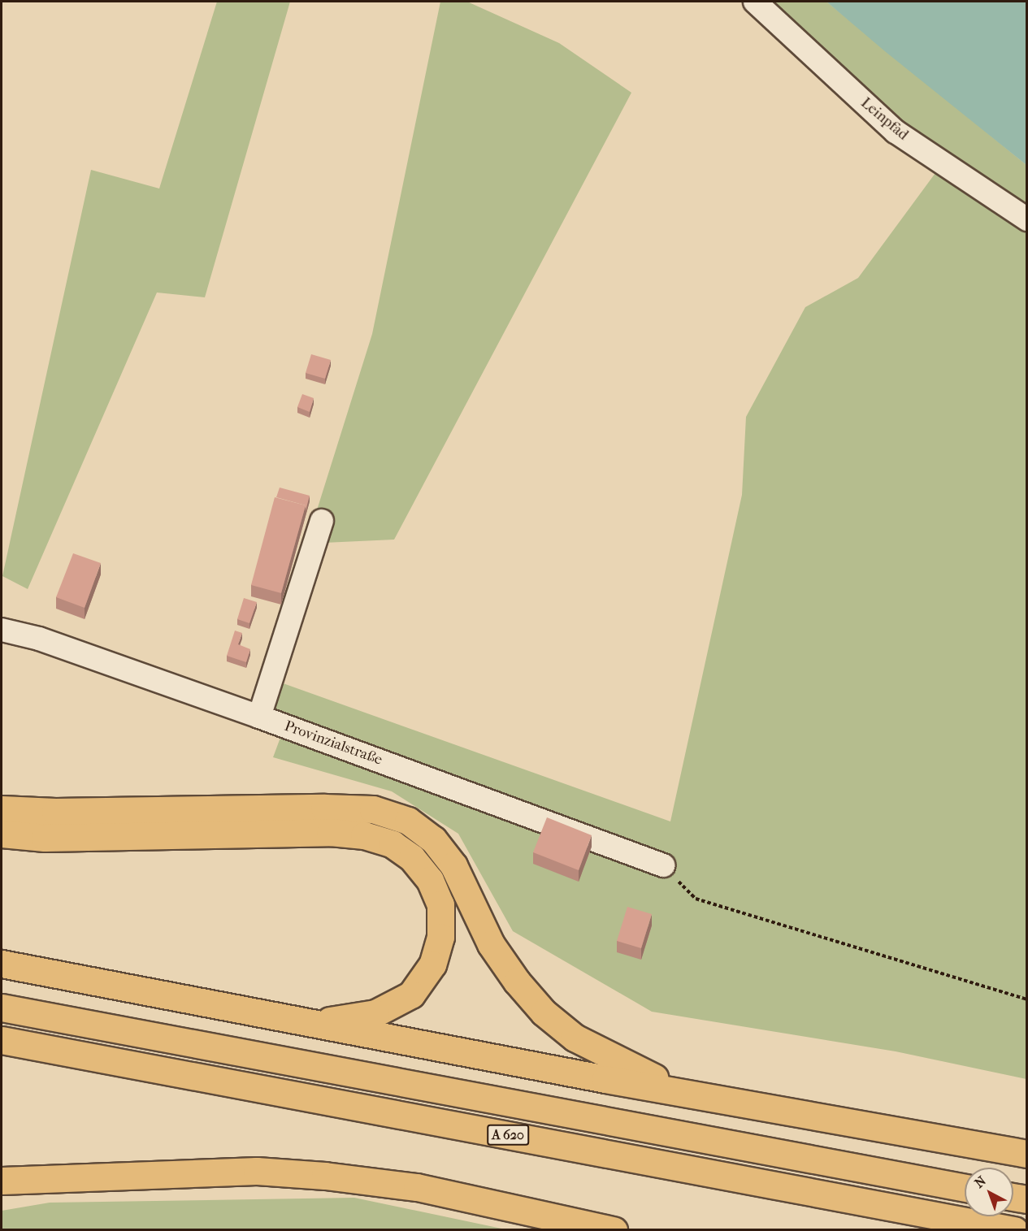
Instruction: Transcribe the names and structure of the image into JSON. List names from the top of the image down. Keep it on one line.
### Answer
{"streets":{"highway":["A 620"],"lane":["Leinpfad","Provinzialstraße"]},"north":"top left"}
